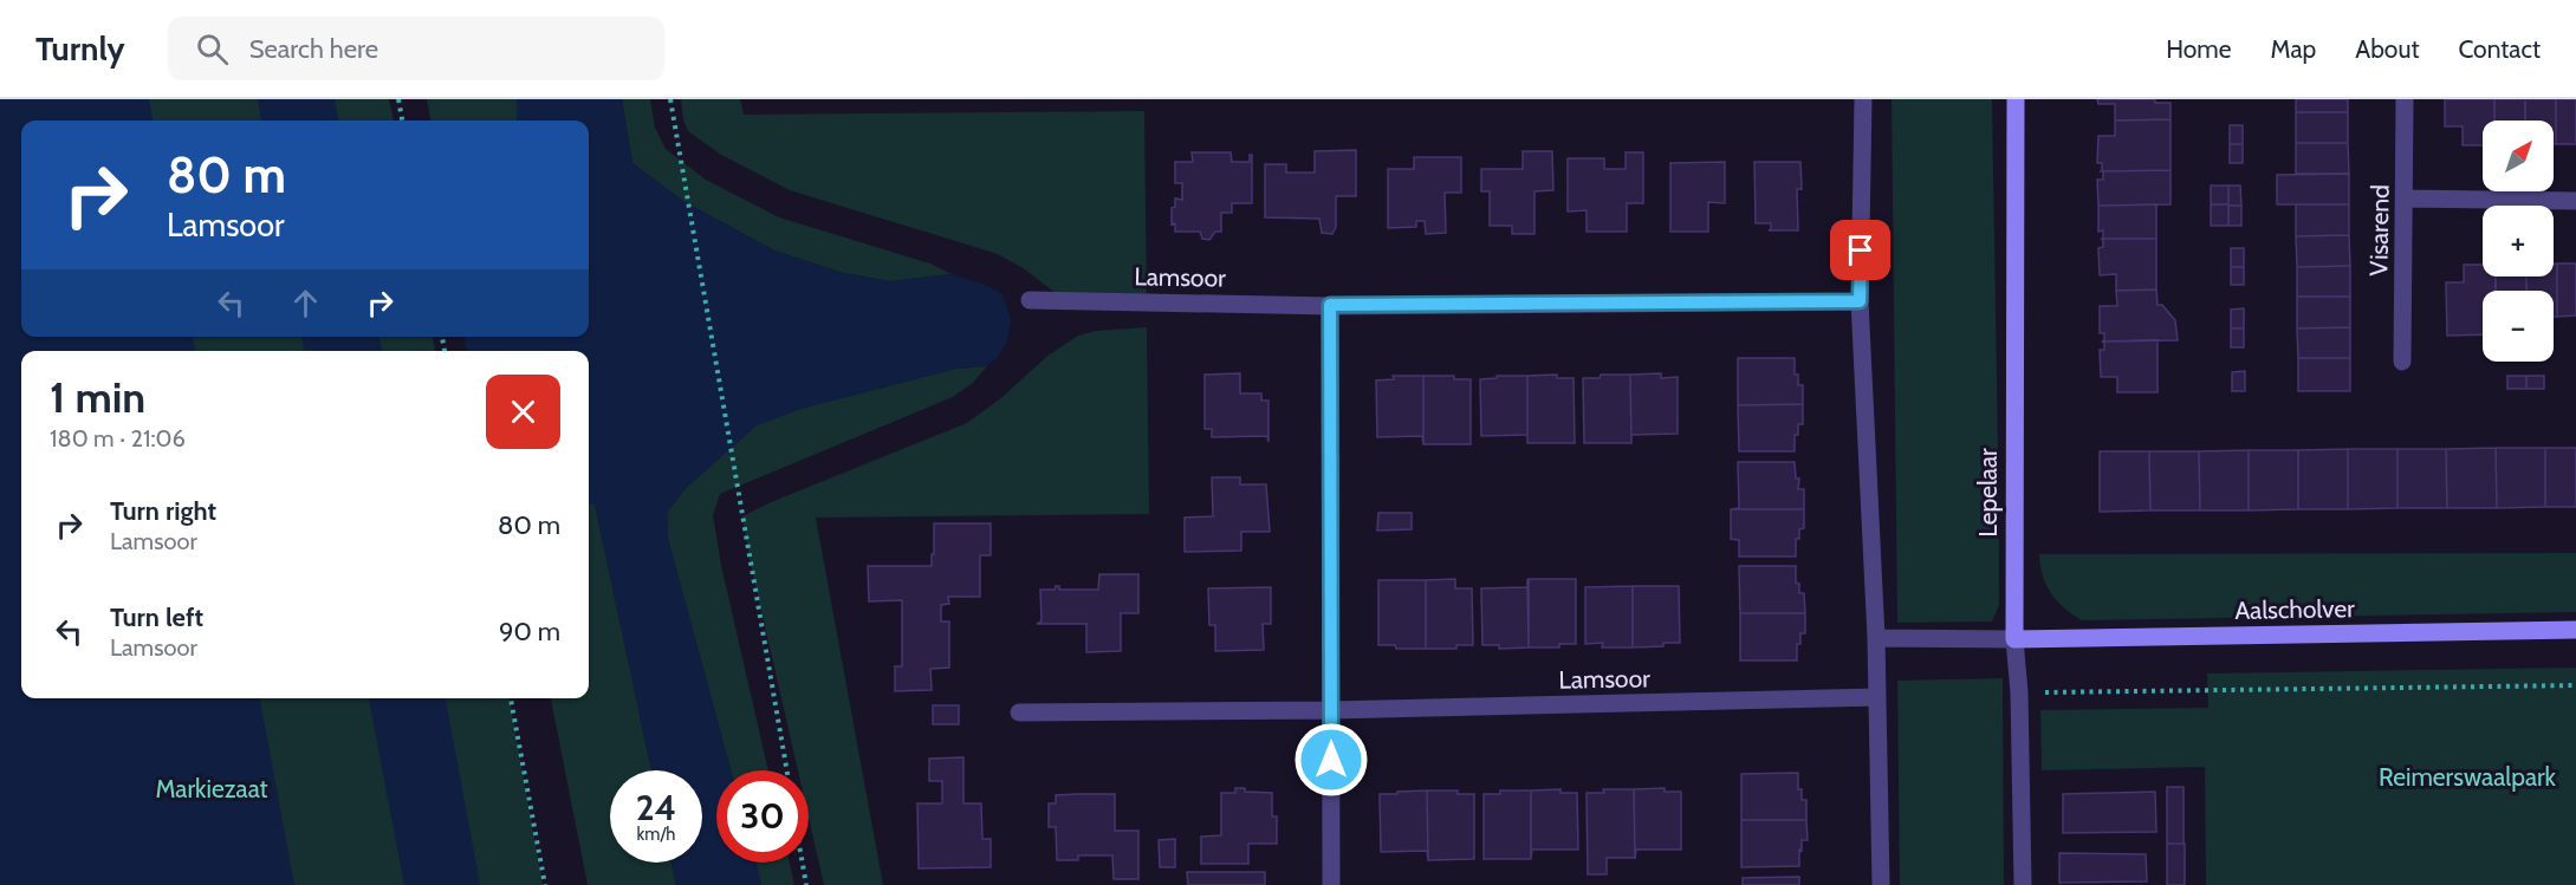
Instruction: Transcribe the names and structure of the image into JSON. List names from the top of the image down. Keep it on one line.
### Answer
{"streets":{"street":["Visarend","Lamsoor","Lepelaar","Aalscholver"]},"crossings":[["Lepelaar","Aalscholver"]],"parks":["Reimerswaalpark","Markiezaat"],"north":"top right","page":{"header":"Turnly","search":"Search here","nav":["Home","Map","About","Contact"],"map_buttons":["+","−"],"turn":["80 m","Lamsoor"],"heading":["1 min","180 m · 21:06"],"list":[{"name":"Turn right","note":"Lamsoor","value":"80 m"},{"name":"Turn left","note":"Lamsoor","value":"90 m"}],"speed":"24 km/h","limit":"30"}}
